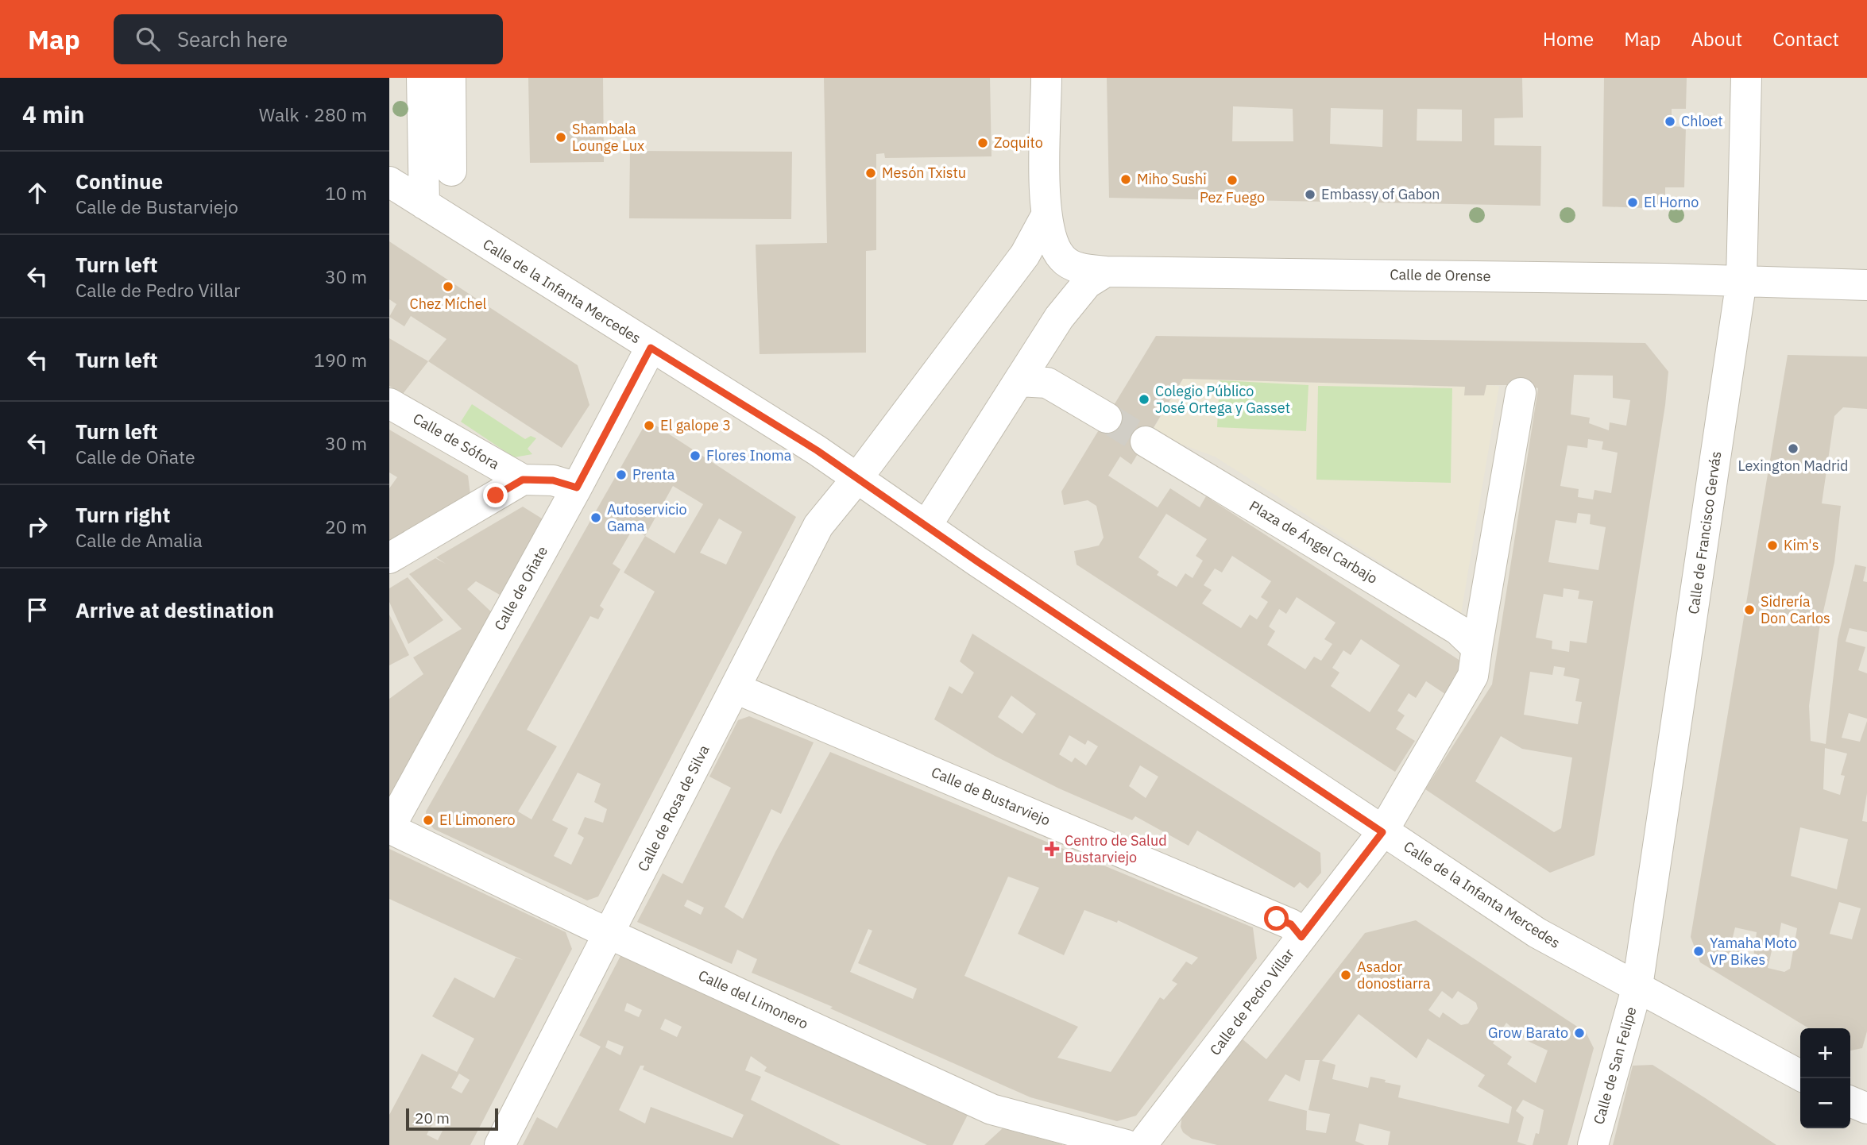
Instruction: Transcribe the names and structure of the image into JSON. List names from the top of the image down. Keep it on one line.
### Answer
{"streets":{"street":["Calle de Orense","Calle de la Infanta Mercedes","Calle de Sófora","Calle de Francisco Gervás","Plaza de Ángel Carbajo","Calle de Oñate","Calle de Bustarviejo","Calle de Rosa de Silva","Calle del Limonero","Calle de Pedro Villar","Calle de San Felipe"]},"crossings":[["Calle de Orense","Calle de Francisco Gervás"],["Calle de la Infanta Mercedes","Calle de Francisco Gervás"],["Calle de la Infanta Mercedes","Calle de Oñate"],["Calle de la Infanta Mercedes","Calle de Rosa de Silva"],["Calle de la Infanta Mercedes","Calle de Pedro Villar"],["Calle de la Infanta Mercedes","Calle de San Felipe"],["Calle de Francisco Gervás","Calle de San Felipe"],["Calle de Oñate","Calle del Limonero"],["Calle de Bustarviejo","Calle de Rosa de Silva"],["Calle de Bustarviejo","Calle de Pedro Villar"],["Calle de Rosa de Silva","Calle del Limonero"]],"places":{"other":["Chloet","Shambala Lounge Lux","Zoquito","Mesón Txistu","Miho Sushi","Pez Fuego","Embassy of Gabon","El Horno","Chez Míchel","Colegio Público José Ortega y Gasset","El galope 3","Lexington Madrid","Flores Inoma","Prenta","Autoservicio Gama","Kim's","Sidrería Don Carlos","El Limonero","Yamaha Moto VP Bikes","Asador donostiarra","Grow Barato"],"health":["Centro de Salud Bustarviejo"]},"scale_bar":"20 m","page":{"header":"Map","search":"Search here","nav":["Home","Map","About","Contact"],"heading":["4 min","Walk · 280 m"],"list":[["Continue","Calle de Bustarviejo","10 m"],["Turn left","Calle de Pedro Villar","30 m"],["Turn left","190 m"],["Turn left","Calle de Oñate","30 m"],["Turn right","Calle de Amalia","20 m"],"Arrive at destination"],"map_buttons":["+","−"],"scale":"20 m"}}
